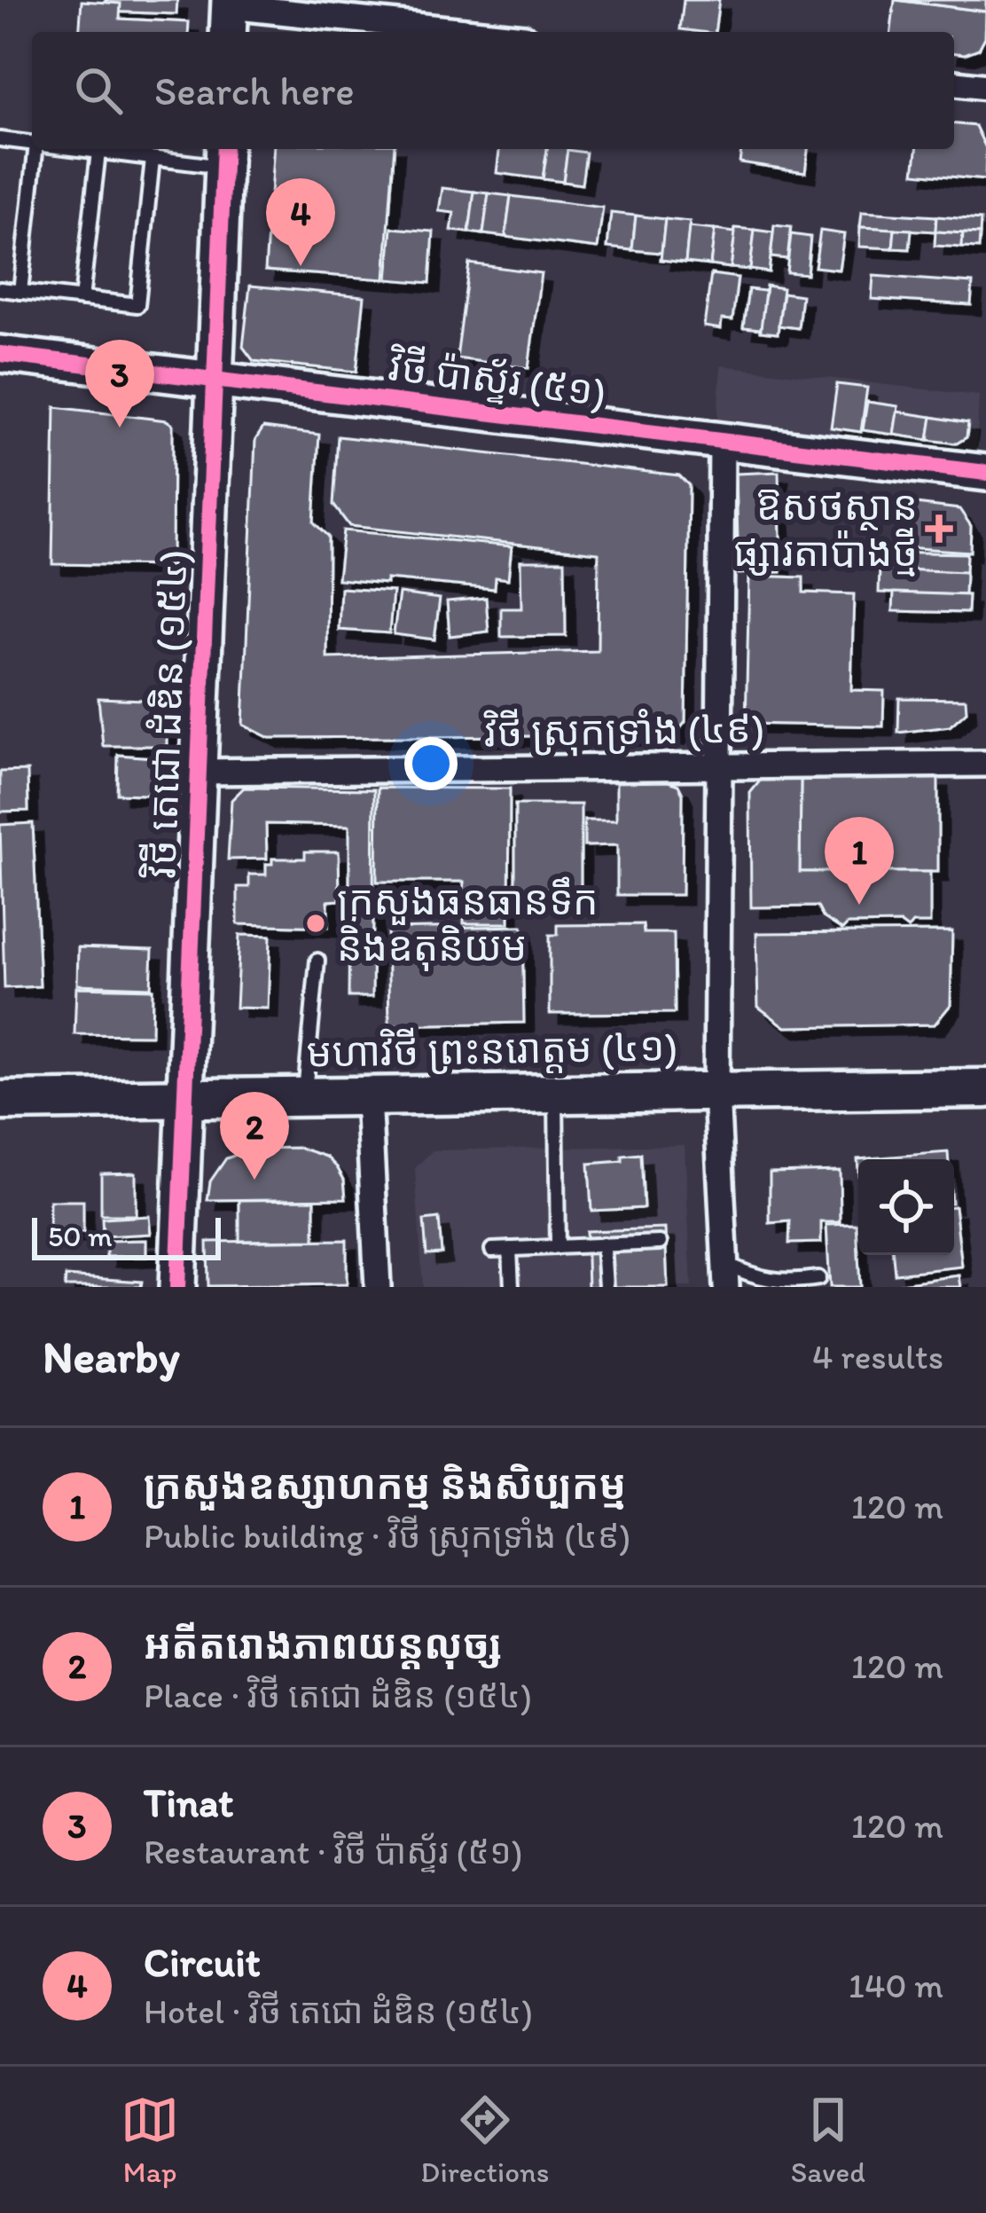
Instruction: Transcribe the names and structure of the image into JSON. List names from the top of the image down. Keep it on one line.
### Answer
{"streets":{"main road":["មហាវិថី ព្រះនរោត្តម (៤១)"],"street":["វិថី ប៉ាស្ទ័រ (៥១)","វិថី តេជោ ដំឌិន (១៥៤)","វិថី ស្រុកទ្រាំង (៤៩)"]},"crossings":[["វិថី ប៉ាស្ទ័រ (៥១)","វិថី តេជោ ដំឌិន (១៥៤)"],["វិថី តេជោ ដំឌិន (១៥៤)","វិថី ស្រុកទ្រាំង (៤៩)"],["វិថី តេជោ ដំឌិន (១៥៤)","មហាវិថី ព្រះនរោត្តម (៤១)"]],"places":{"health":["ឱសថស្ថាន ផ្សារតាប៉ាងថ្មី"],"other":["ក្រសួងធនធានទឹក និងឧតុនិយម"]},"scale_bar":"50 m","page":{"search":"Search here","pins":["4","3","1","2"],"scale":"50 m","heading":["Nearby","4 results"],"list":[{"mark":"1","name":"ក្រសួងឧស្សាហកម្ម និងសិប្បកម្ម","note":"Public building · វិថី ស្រុកទ្រាំង (៤៩)","value":"120 m"},{"mark":"2","name":"អតីតរោងភាពយន្តលុច្ស","note":"Place · វិថី តេជោ ដំឌិន (១៥៤)","value":"120 m"},{"mark":"3","name":"Tinat","note":"Restaurant · វិថី ប៉ាស្ទ័រ (៥១)","value":"120 m"},{"mark":"4","name":"Circuit","note":"Hotel · វិថី តេជោ ដំឌិន (១៥៤)","value":"140 m"}],"nav":["Map","Directions","Saved"]}}
